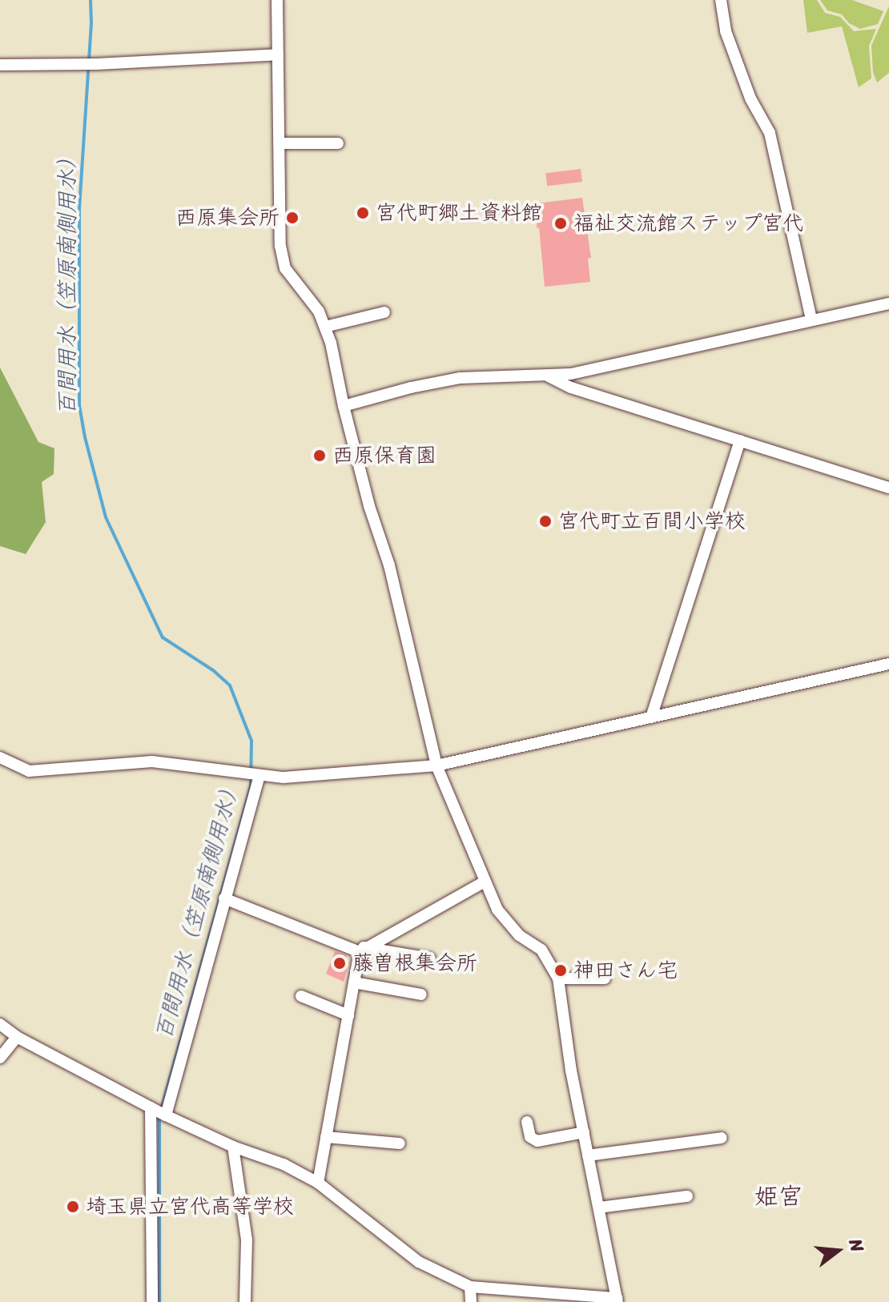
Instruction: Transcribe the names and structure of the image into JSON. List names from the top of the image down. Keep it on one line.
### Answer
{"districts":["姫宮"],"water":["百間用水（笠原南側用水）"],"places":["宮代町郷土資料館","西原集会所","福祉交流館ステップ宮代","西原保育園","宮代町立百間小学校","藤曽根集会所","神田さん宅","埼玉県立宮代高等学校"],"north":"right"}
